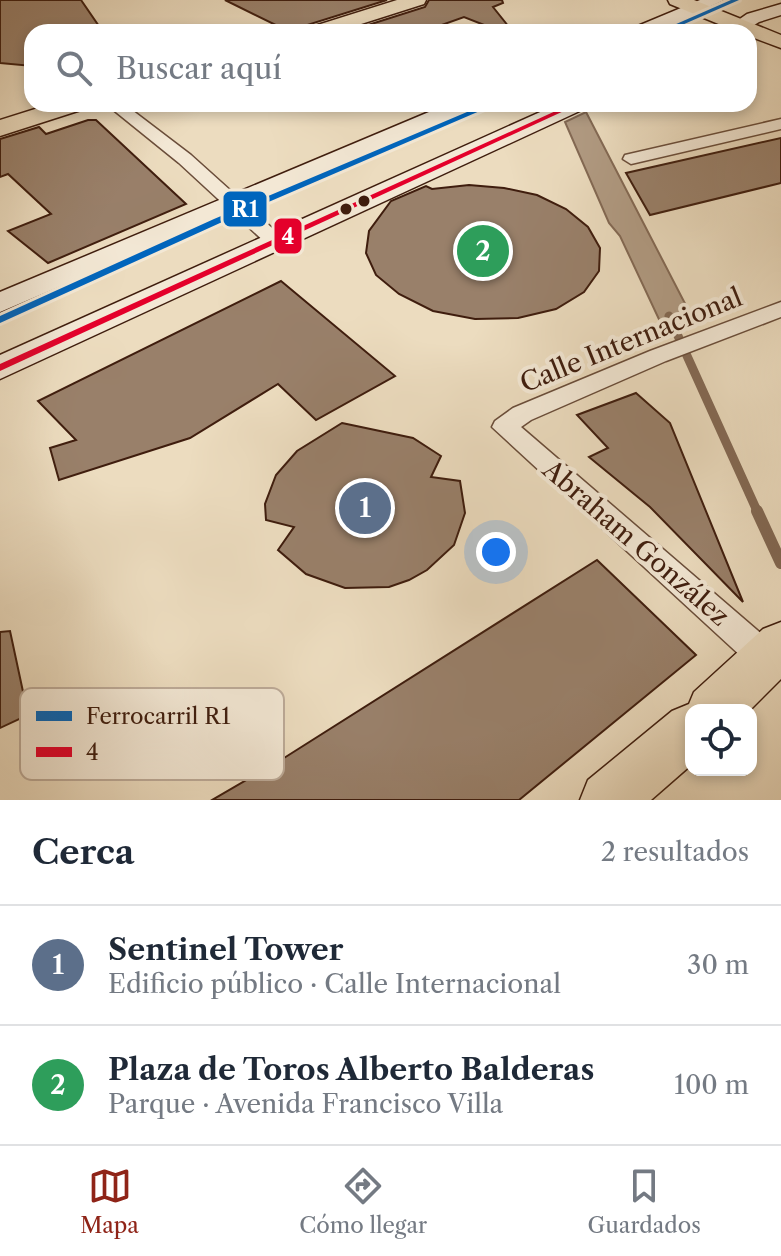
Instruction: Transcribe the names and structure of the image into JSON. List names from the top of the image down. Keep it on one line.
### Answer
{"streets":{"street":["Calle Internacional","Abraham González"]},"crossings":[["Calle Internacional","Abraham González"]],"lines":["rail line R1","transit line 4"],"legend":["Ferrocarril R1","4"],"page":{"search":"Buscar aquí","pins":["2","1"],"heading":["Cerca","2 resultados"],"list":[{"mark":"1","name":"Sentinel Tower","note":"Edificio público · Calle Internacional","value":"30 m"},{"mark":"2","name":"Plaza de Toros Alberto Balderas","note":"Parque · Avenida Francisco Villa","value":"100 m"}],"nav":["Mapa","Cómo llegar","Guardados"]}}
